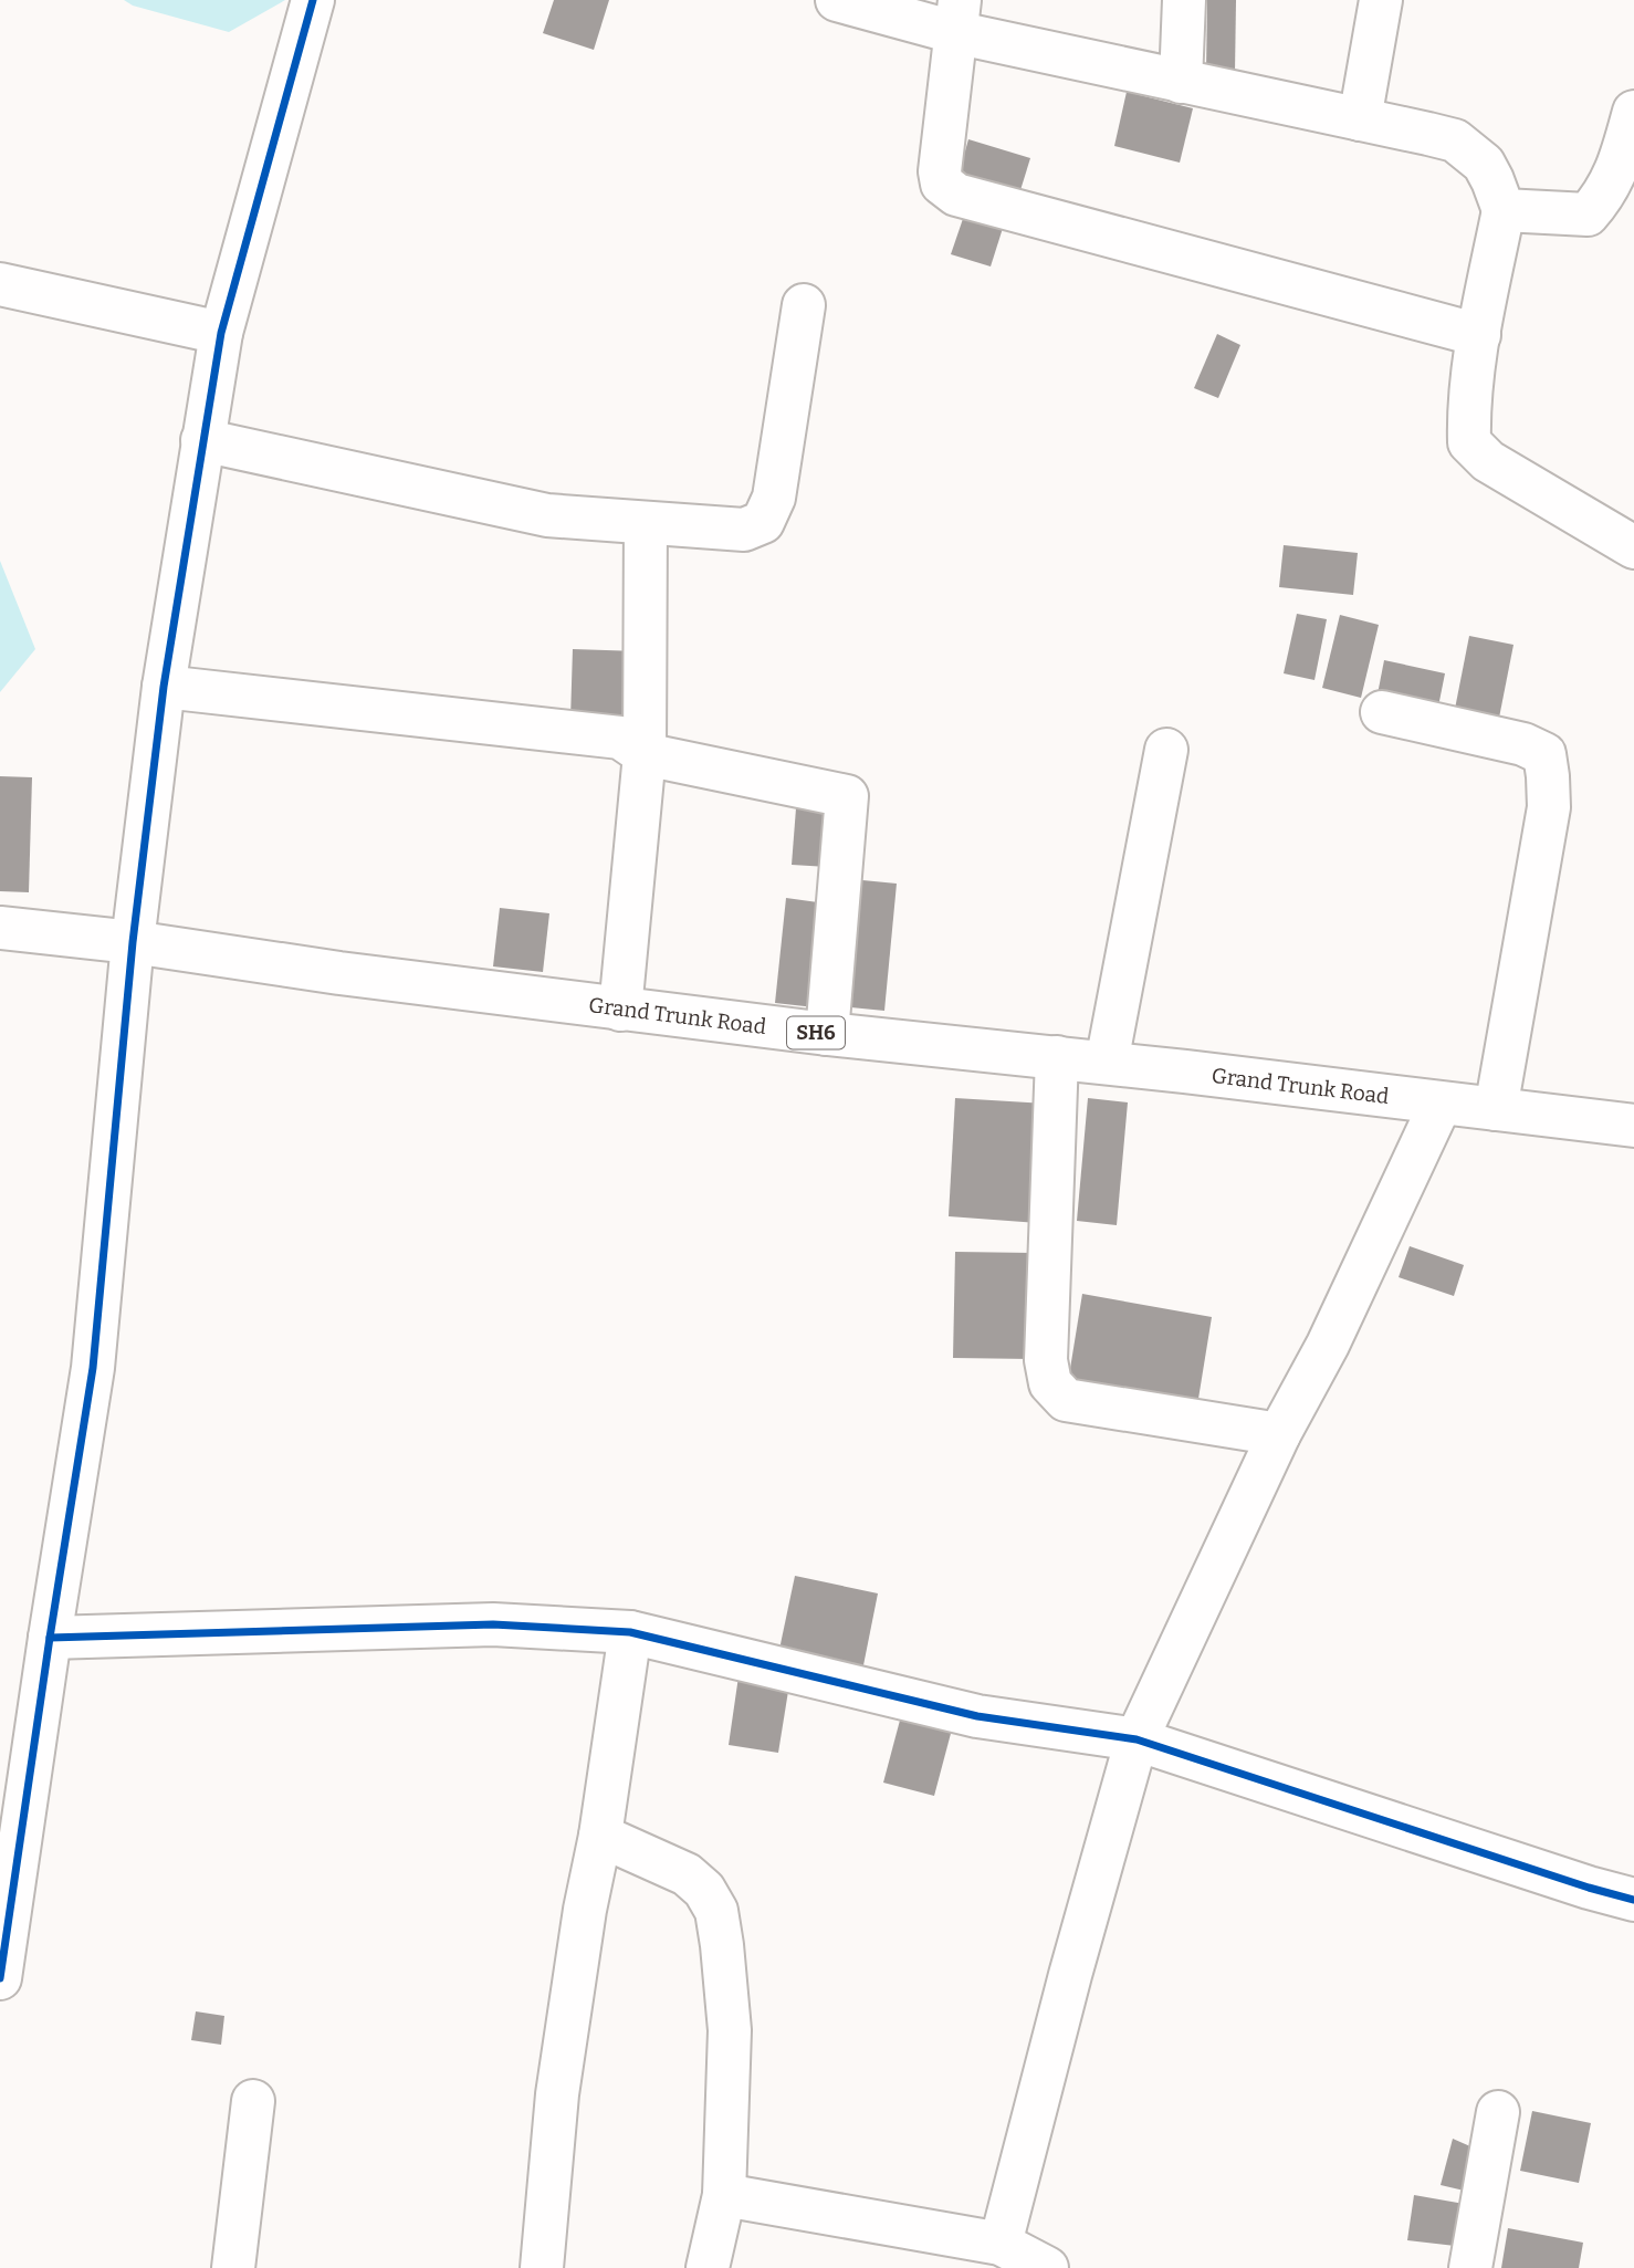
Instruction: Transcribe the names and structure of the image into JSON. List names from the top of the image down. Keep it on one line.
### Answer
{"streets":{"street":["Grand Trunk Road","SH6"]}}
